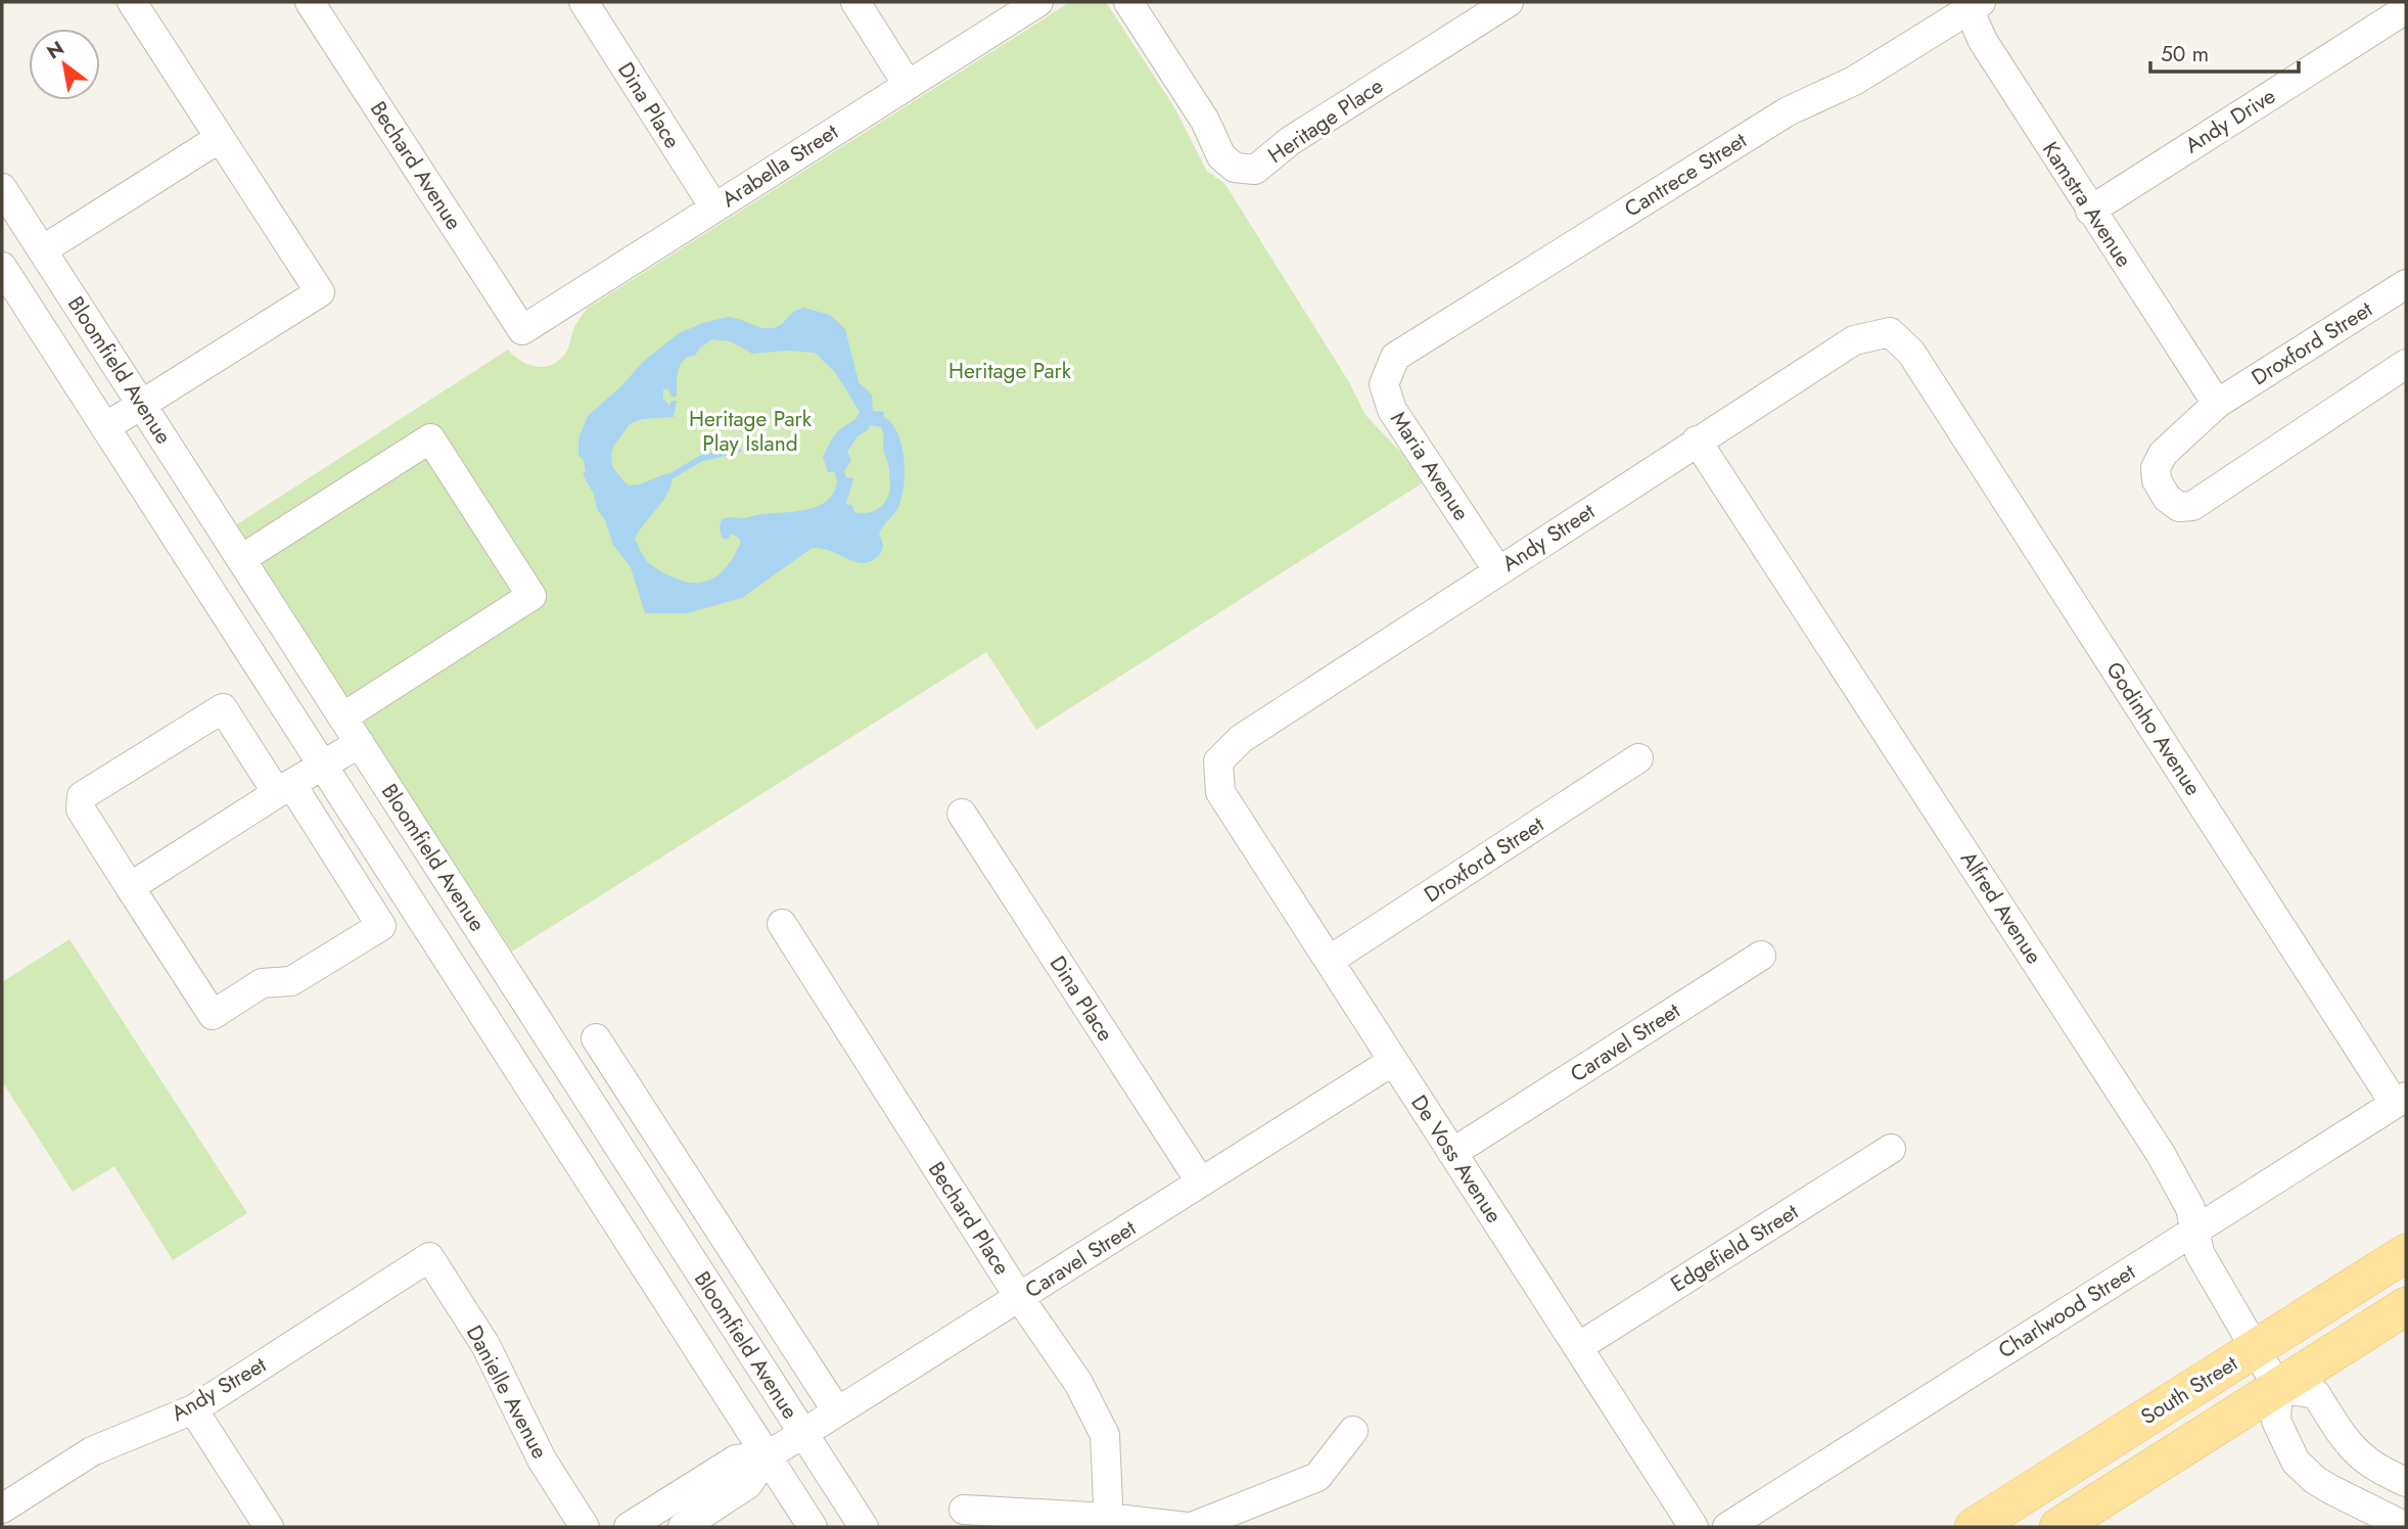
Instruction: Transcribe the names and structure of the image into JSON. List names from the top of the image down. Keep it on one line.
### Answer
{"streets":{"main road":["South Street"],"street":["Dina Place","Heritage Place","Andy Drive","Bechard Avenue","Arabella Street","Cantrece Street","Kamstra Avenue","Droxford Street","Bloomfield Avenue","Maria Avenue","Andy Street","Godinho Avenue","Alfred Avenue","Caravel Street","De Voss Avenue","Bechard Place","Edgefield Street","Charlwood Street","Danielle Avenue"]},"crossings":[["Dina Place","Arabella Street"],["Dina Place","Caravel Street"],["Andy Drive","Kamstra Avenue"],["Bechard Avenue","Arabella Street"],["Cantrece Street","Kamstra Avenue"],["Cantrece Street","Maria Avenue"],["Kamstra Avenue","Droxford Street"],["Droxford Street","De Voss Avenue"],["Bloomfield Avenue","Caravel Street"],["Maria Avenue","Andy Street"],["Andy Street","Godinho Avenue"],["Andy Street","Alfred Avenue"],["Andy Street","De Voss Avenue"],["Andy Street","Danielle Avenue"],["Godinho Avenue","Charlwood Street"],["Alfred Avenue","Charlwood Street"],["Alfred Avenue","South Street"],["Caravel Street","De Voss Avenue"],["Caravel Street","Bechard Place"],["De Voss Avenue","Edgefield Street"]],"parks":["Heritage Park","Heritage Park Play Island"],"scale_bar":"50 m","north":"top left"}
